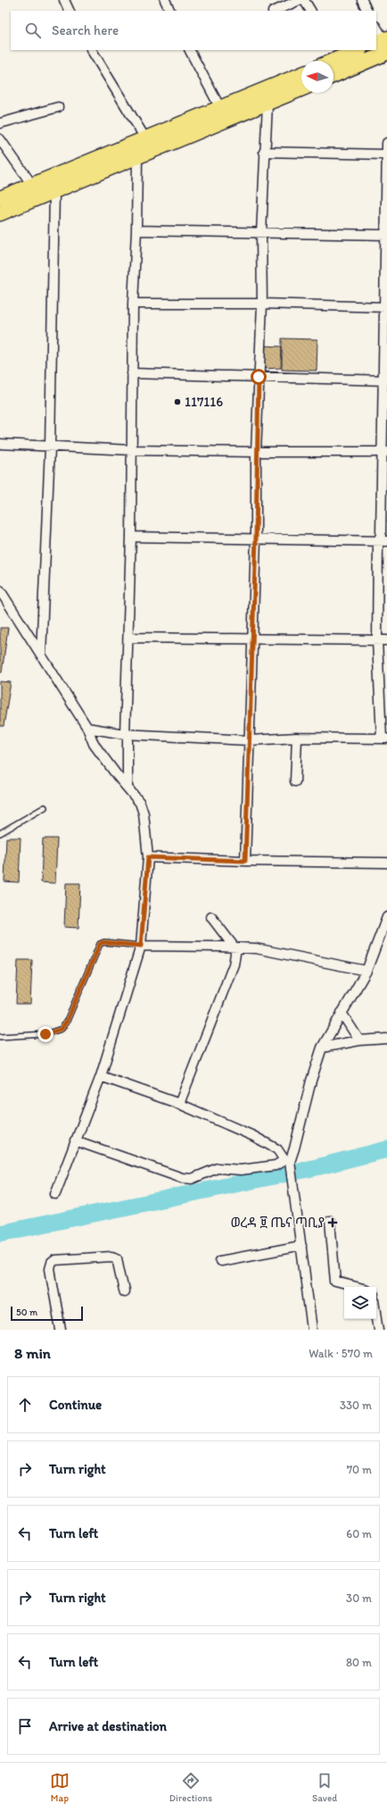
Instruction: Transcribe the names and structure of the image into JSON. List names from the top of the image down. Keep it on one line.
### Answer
{"places":{"other":["117116"],"health":["ወረዳ ፱ ጤና ጣቢያ"]},"scale_bar":"50 m","north":"left","page":{"search":"Search here","scale":"50 m","heading":["8 min","Walk · 570 m"],"list":[["Continue","330 m"],["Turn right","70 m"],["Turn left","60 m"],["Turn right","30 m"],["Turn left","80 m"],"Arrive at destination"],"nav":["Map","Directions","Saved"]}}
